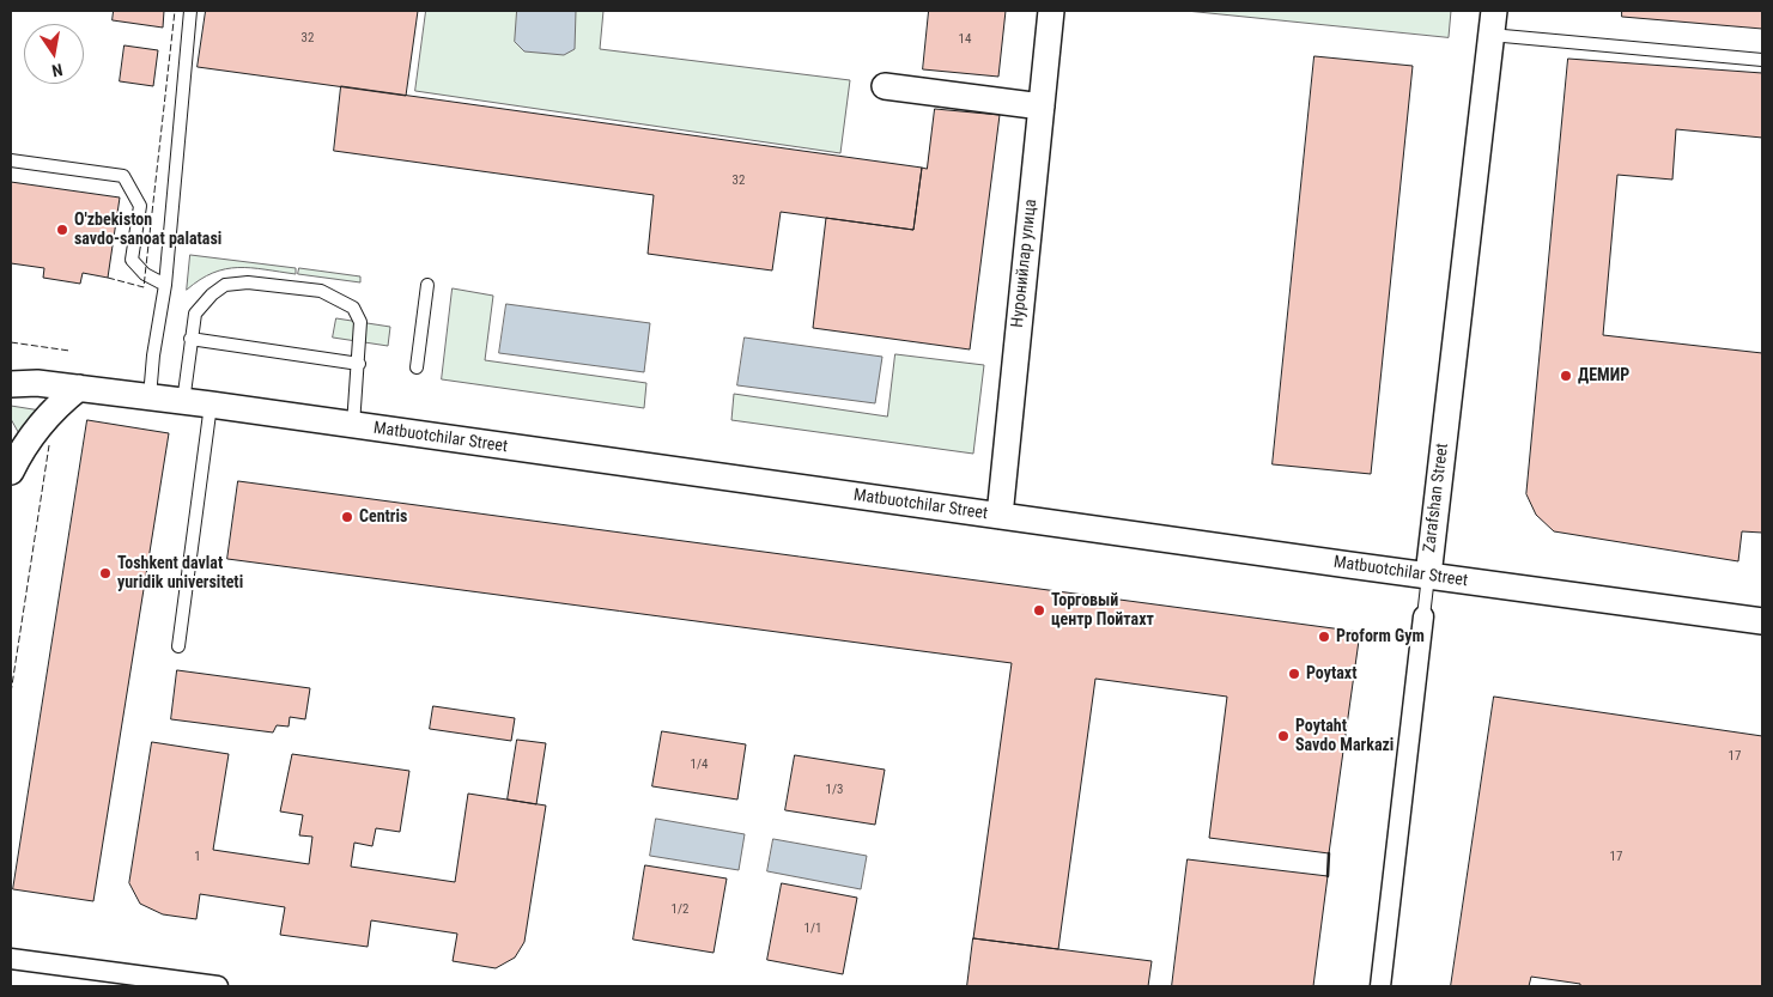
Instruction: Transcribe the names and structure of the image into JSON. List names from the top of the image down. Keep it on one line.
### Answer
{"streets":{"street":["Нуронийлар улица","Matbuotchilar Street","Zarafshan Street"]},"crossings":[["Нуронийлар улица","Matbuotchilar Street"],["Matbuotchilar Street","Zarafshan Street"]],"places":["O'zbekiston savdo-sanoat palatasi","ДЕМИР","Centris","Toshkent davlat yuridik universiteti","Торговый центр Пойтахт","Proform Gym","Poytaxt","Poytaht Savdo Markazi"],"house_numbers":["32","14","32","17","1/4","1/3","1","17","1/2","1/1"],"north":"bottom"}
